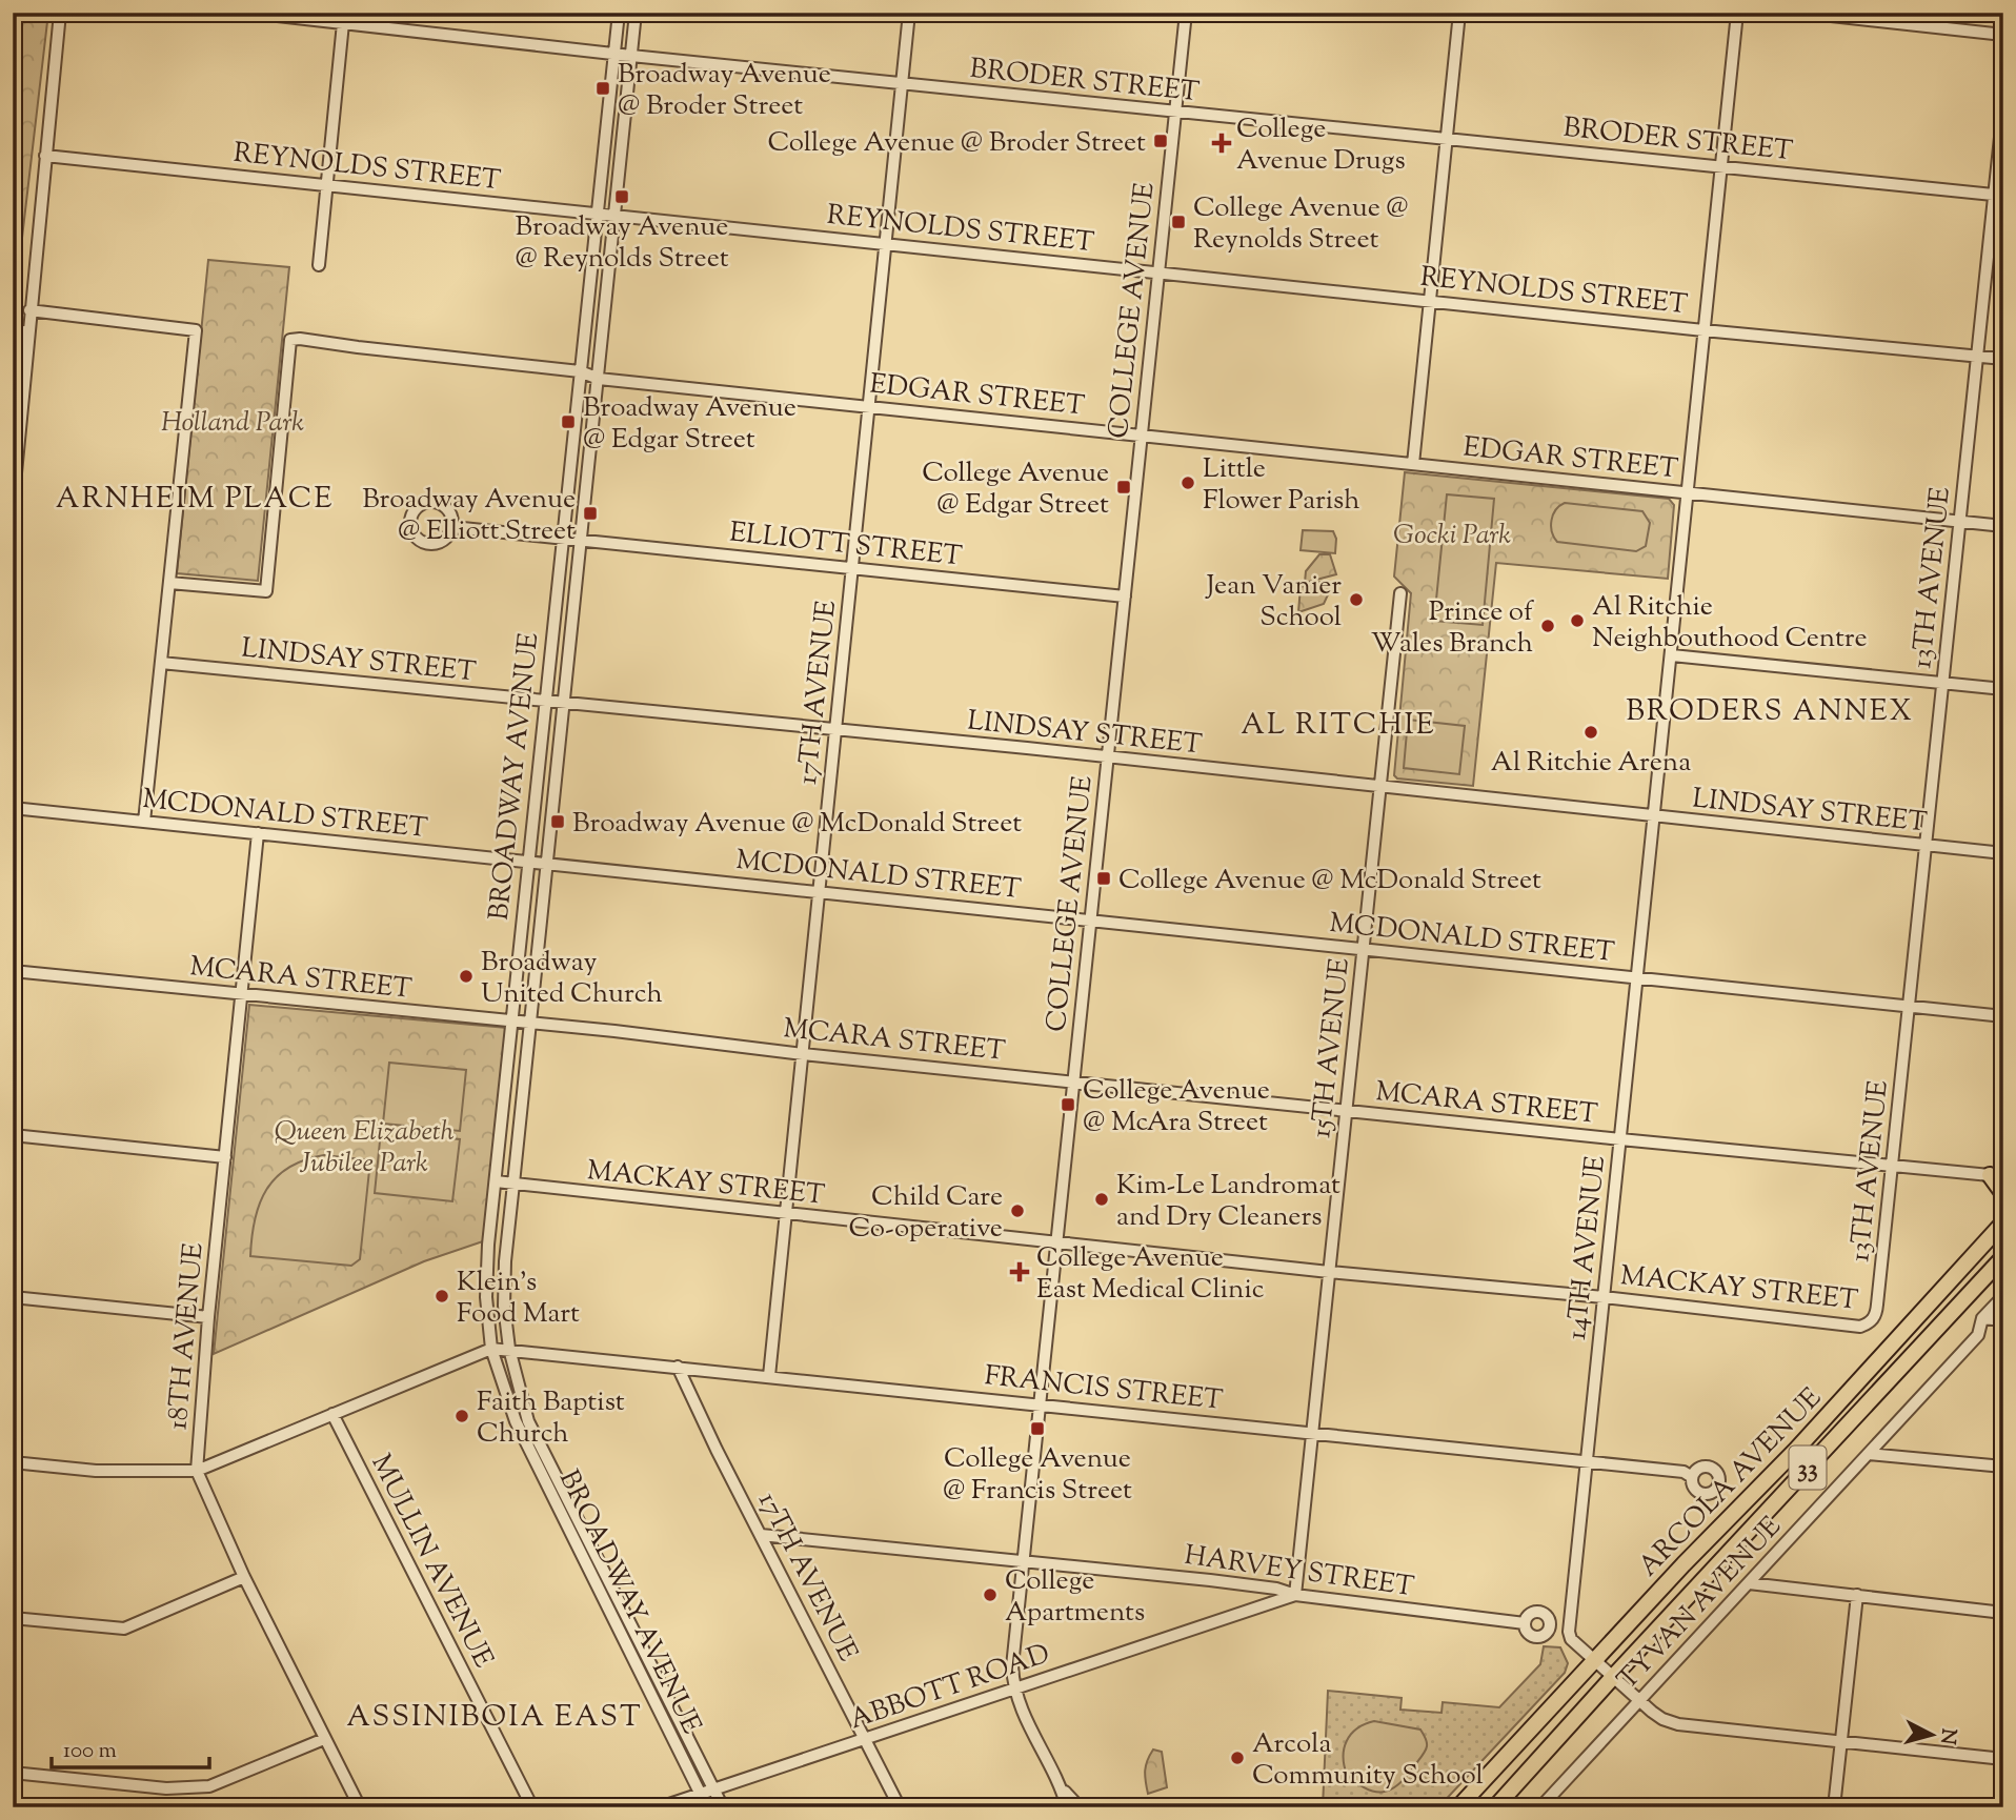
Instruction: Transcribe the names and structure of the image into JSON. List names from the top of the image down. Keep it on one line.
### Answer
{"streets":{"main road":["33","ARCOLA AVENUE"],"street":["BRODER STREET","REYNOLDS STREET","COLLEGE AVENUE","EDGAR STREET","ELLIOTT STREET","13TH AVENUE","LINDSAY STREET","17TH AVENUE","BROADWAY AVENUE","MCDONALD STREET","MCARA STREET","15TH AVENUE","MACKAY STREET","14TH AVENUE","18TH AVENUE","FRANCIS STREET","MULLIN AVENUE","HARVEY STREET","TYVAN AVENUE","ABBOTT ROAD"]},"crossings":[["BRODER STREET","COLLEGE AVENUE"],["BRODER STREET","13TH AVENUE"],["BRODER STREET","17TH AVENUE"],["BRODER STREET","BROADWAY AVENUE"],["BRODER STREET","14TH AVENUE"],["REYNOLDS STREET","COLLEGE AVENUE"],["REYNOLDS STREET","13TH AVENUE"],["REYNOLDS STREET","17TH AVENUE"],["REYNOLDS STREET","BROADWAY AVENUE"],["REYNOLDS STREET","14TH AVENUE"],["COLLEGE AVENUE","EDGAR STREET"],["COLLEGE AVENUE","ELLIOTT STREET"],["COLLEGE AVENUE","LINDSAY STREET"],["COLLEGE AVENUE","MCDONALD STREET"],["COLLEGE AVENUE","MCARA STREET"],["COLLEGE AVENUE","MACKAY STREET"],["COLLEGE AVENUE","FRANCIS STREET"],["COLLEGE AVENUE","HARVEY STREET"],["COLLEGE AVENUE","ABBOTT ROAD"],["EDGAR STREET","13TH AVENUE"],["EDGAR STREET","17TH AVENUE"],["EDGAR STREET","BROADWAY AVENUE"],["EDGAR STREET","14TH AVENUE"],["ELLIOTT STREET","17TH AVENUE"],["ELLIOTT STREET","BROADWAY AVENUE"],["13TH AVENUE","LINDSAY STREET"],["13TH AVENUE","MCDONALD STREET"],["13TH AVENUE","MCARA STREET"],["13TH AVENUE","MACKAY STREET"],["LINDSAY STREET","17TH AVENUE"],["LINDSAY STREET","BROADWAY AVENUE"],["LINDSAY STREET","15TH AVENUE"],["LINDSAY STREET","14TH AVENUE"],["17TH AVENUE","MCDONALD STREET"],["17TH AVENUE","MCARA STREET"],["17TH AVENUE","MACKAY STREET"],["17TH AVENUE","FRANCIS STREET"],["17TH AVENUE","HARVEY STREET"],["17TH AVENUE","ABBOTT ROAD"],["BROADWAY AVENUE","MCDONALD STREET"],["BROADWAY AVENUE","MCARA STREET"],["BROADWAY AVENUE","MACKAY STREET"],["BROADWAY AVENUE","FRANCIS STREET"],["BROADWAY AVENUE","ABBOTT ROAD"],["MCDONALD STREET","15TH AVENUE"],["MCDONALD STREET","14TH AVENUE"],["MCDONALD STREET","18TH AVENUE"],["MCARA STREET","15TH AVENUE"],["MCARA STREET","14TH AVENUE"],["MCARA STREET","18TH AVENUE"],["15TH AVENUE","MACKAY STREET"],["15TH AVENUE","FRANCIS STREET"],["15TH AVENUE","HARVEY STREET"],["15TH AVENUE","ABBOTT ROAD"],["MACKAY STREET","14TH AVENUE"],["14TH AVENUE","FRANCIS STREET"],["14TH AVENUE","ARCOLA AVENUE"],["14TH AVENUE","TYVAN AVENUE"],["HARVEY STREET","ABBOTT ROAD"]],"districts":["ARNHEIM PLACE","BRODERS ANNEX","AL RITCHIE","ASSINIBOIA EAST"],"parks":["Holland Park","Gocki Park","Queen Elizabeth Jubilee Park"],"places":{"transit":["Broadway Avenue @ Broder Street","College Avenue @ Broder Street","Broadway Avenue @ Reynolds Street","College Avenue @ Reynolds Street","Broadway Avenue @ Edgar Street","College Avenue @ Edgar Street","Broadway Avenue @ Elliott Street","Broadway Avenue @ McDonald Street","College Avenue @ McDonald Street","College Avenue @ McAra Street","College Avenue @ Francis Street"],"health":["College Avenue Drugs","College Avenue East Medical Clinic"],"other":["Little Flower Parish","Jean Vanier School","Al Ritchie Neighbouthood Centre","Prince of Wales Branch","Al Ritchie Arena","Broadway United Church","Kim-Le Landromat and Dry Cleaners","Child Care Co-operative","Klein's Food Mart","Faith Baptist Church","College Apartments","Arcola Community School"]},"scale_bar":"100 m","north":"right"}
